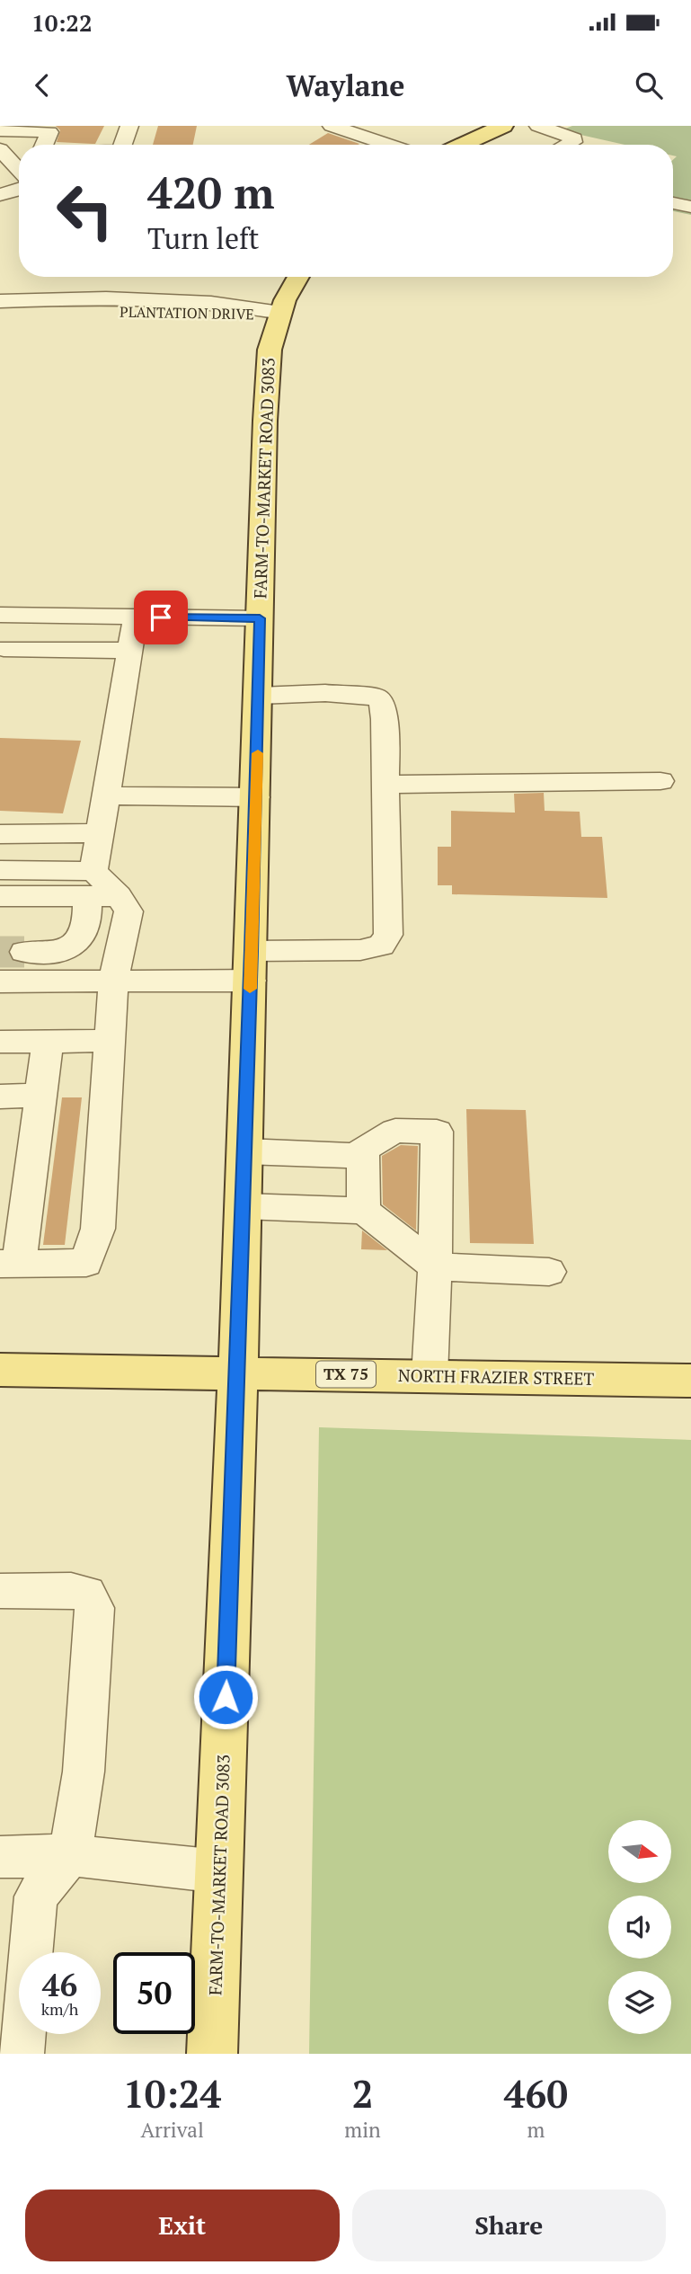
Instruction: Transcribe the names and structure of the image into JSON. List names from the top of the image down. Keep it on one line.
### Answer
{"streets":{"main road":["FARM-TO-MARKET ROAD 3083","TX 75","NORTH FRAZIER STREET"],"street":["PLANTATION DRIVE"]},"crossings":[["PLANTATION DRIVE","FARM-TO-MARKET ROAD 3083"],["FARM-TO-MARKET ROAD 3083","NORTH FRAZIER STREET"]],"north":"right","page":{"status":"10:22","header":"Waylane","turn":["420 m","Turn left"],"speed":"46 km/h","limit":"50","eta":["10:24","Arrival","2","min","460","m"],"buttons":["Exit","Share"]}}
